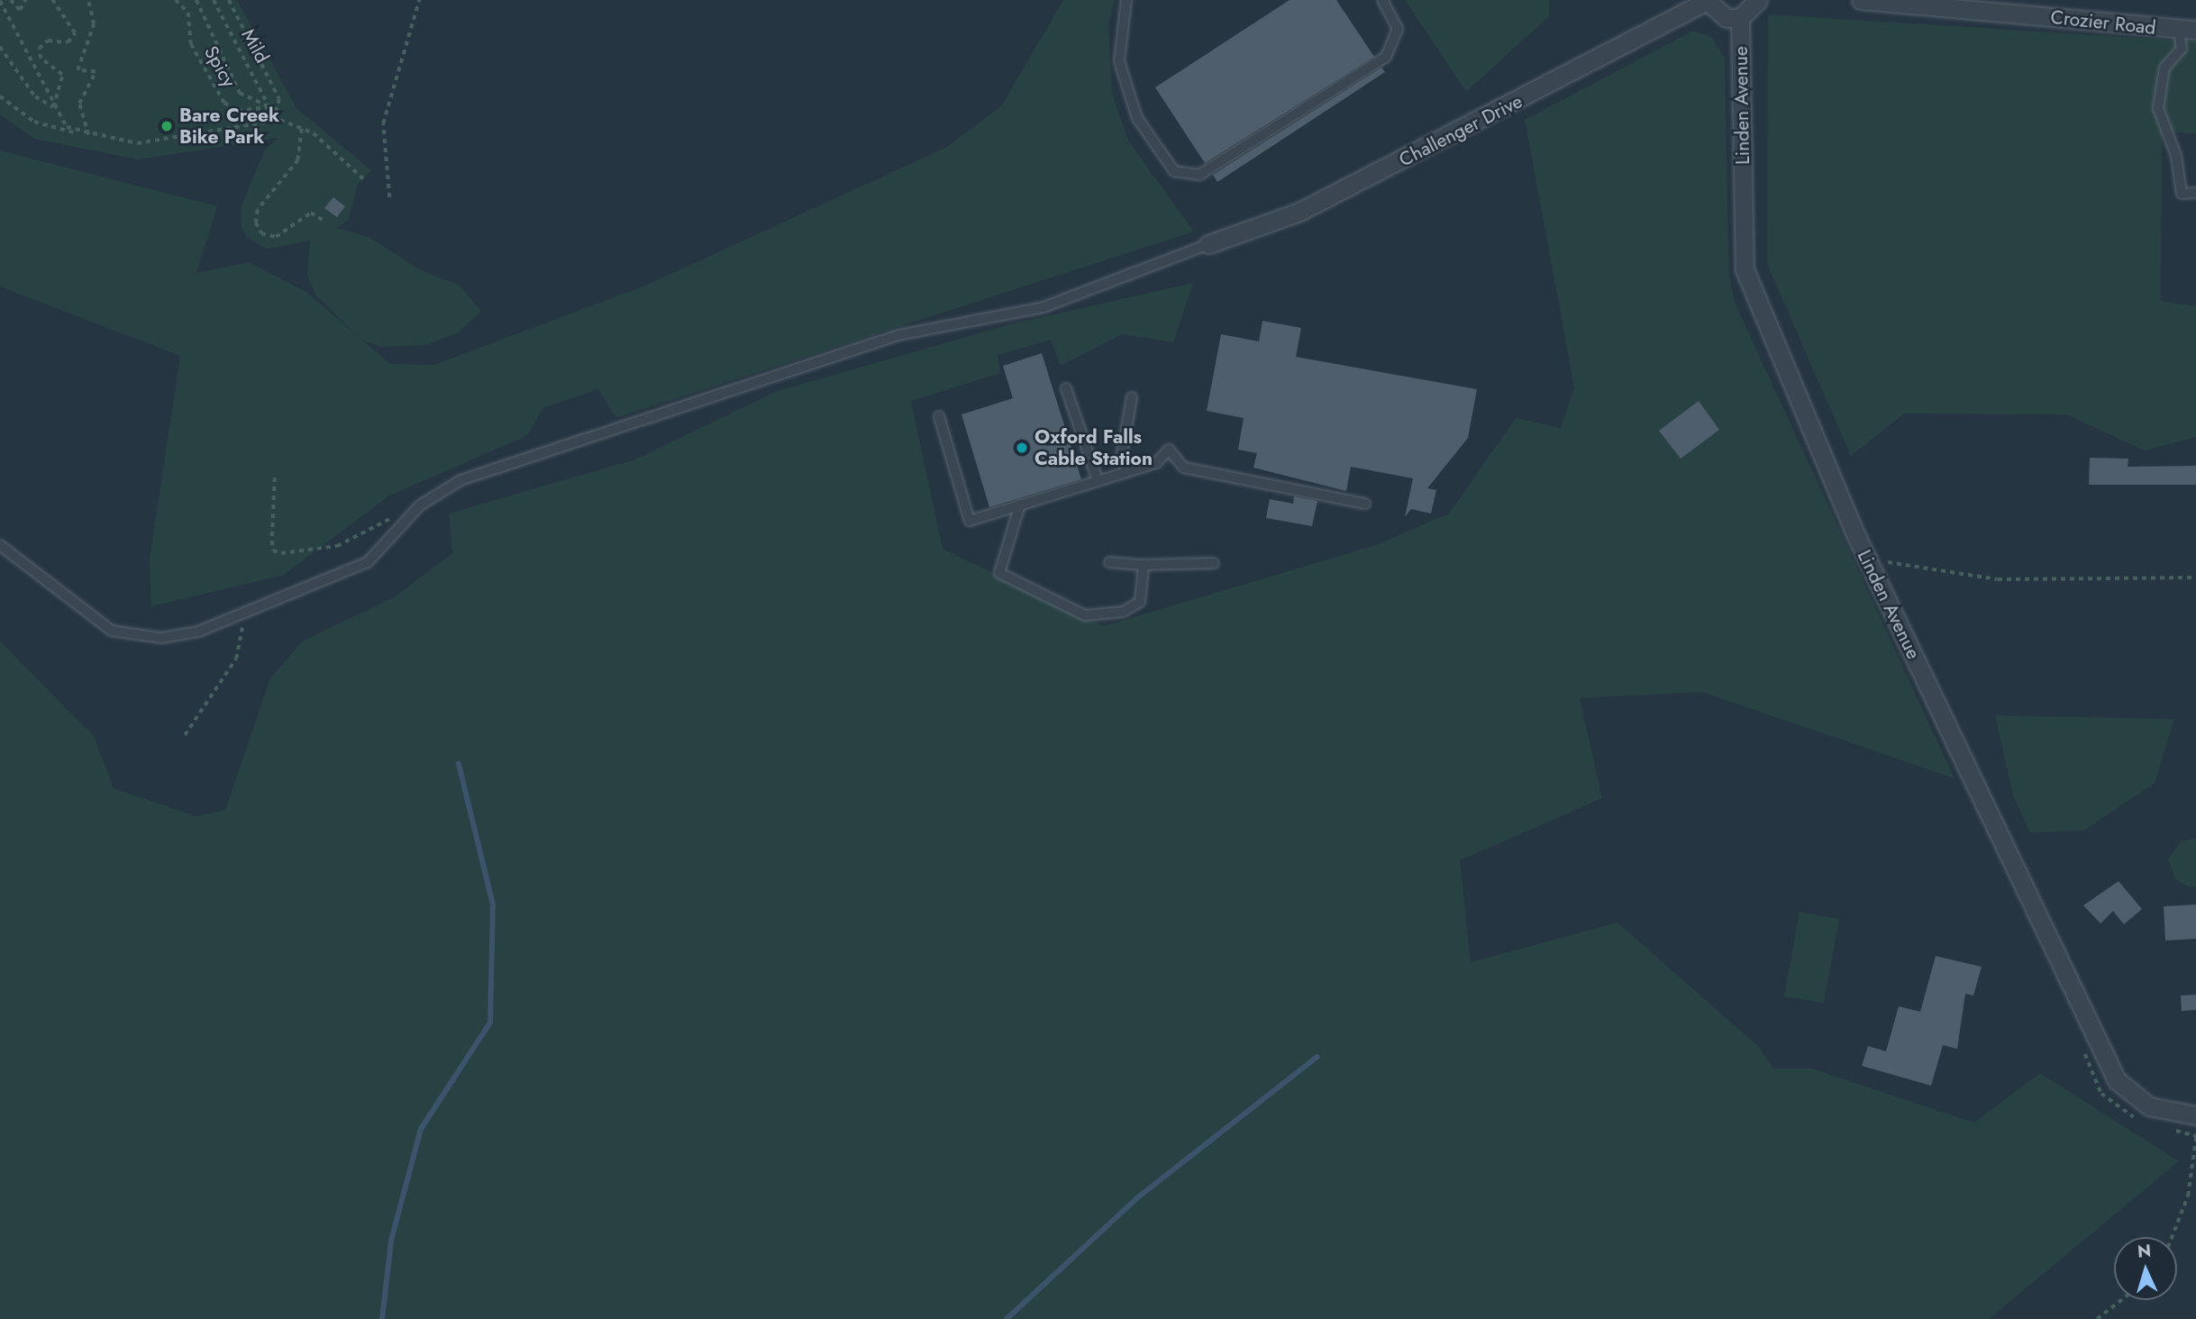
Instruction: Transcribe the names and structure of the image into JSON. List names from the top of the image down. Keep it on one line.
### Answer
{"streets":{"street":["Crozier Road","Linden Avenue","Challenger Drive"],"path":["Mild","Spicy"]},"crossings":[["Mild","Spicy"]],"places":["Bare Creek Bike Park","Oxford Falls Cable Station"],"north":"top"}
